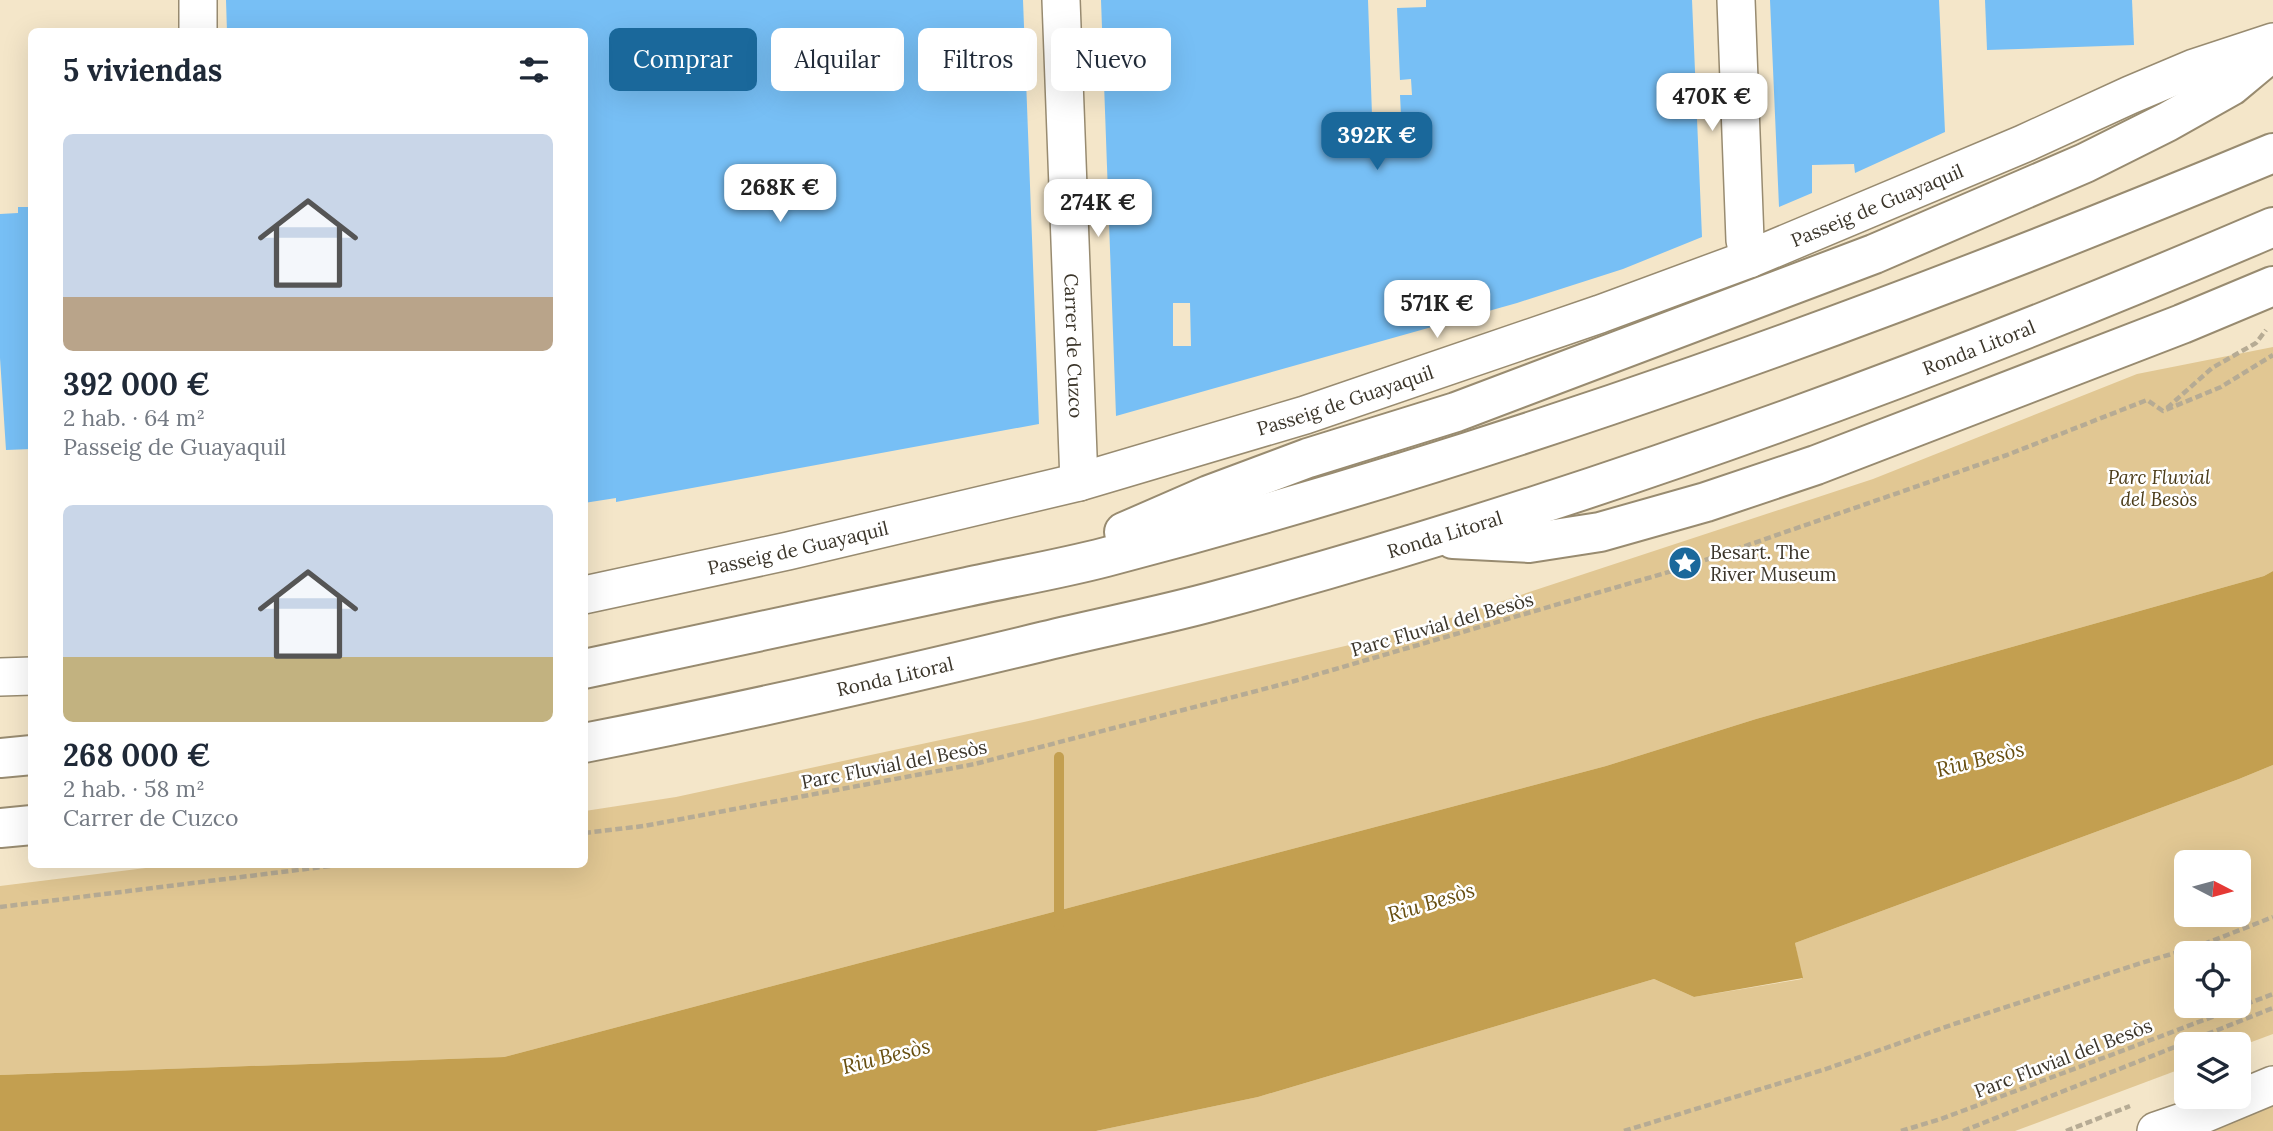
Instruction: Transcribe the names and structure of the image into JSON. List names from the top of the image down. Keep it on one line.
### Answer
{"streets":{"highway":["Ronda Litoral"],"street":["Passeig de Guayaquil","Carrer de Cuzco"],"path":["Parc Fluvial del Besòs"]},"crossings":[["Passeig de Guayaquil","Carrer de Cuzco"]],"water":["Riu Besòs"],"parks":["Parc Fluvial del Besòs"],"places":{"place":["Besart. The River Museum"]},"north":"right","page":{"chip":["Comprar","Alquilar","Filtros","Nuevo"],"heading":"5 viviendas","price":["470K €","392K €","268K €","274K €","571K €"],"list":[{"name":"392 000 €","note":"2 hab. · 64 m² · Passeig de Guayaquil"},{"name":"268 000 €","note":"2 hab. · 58 m² · Carrer de Cuzco"}]}}
